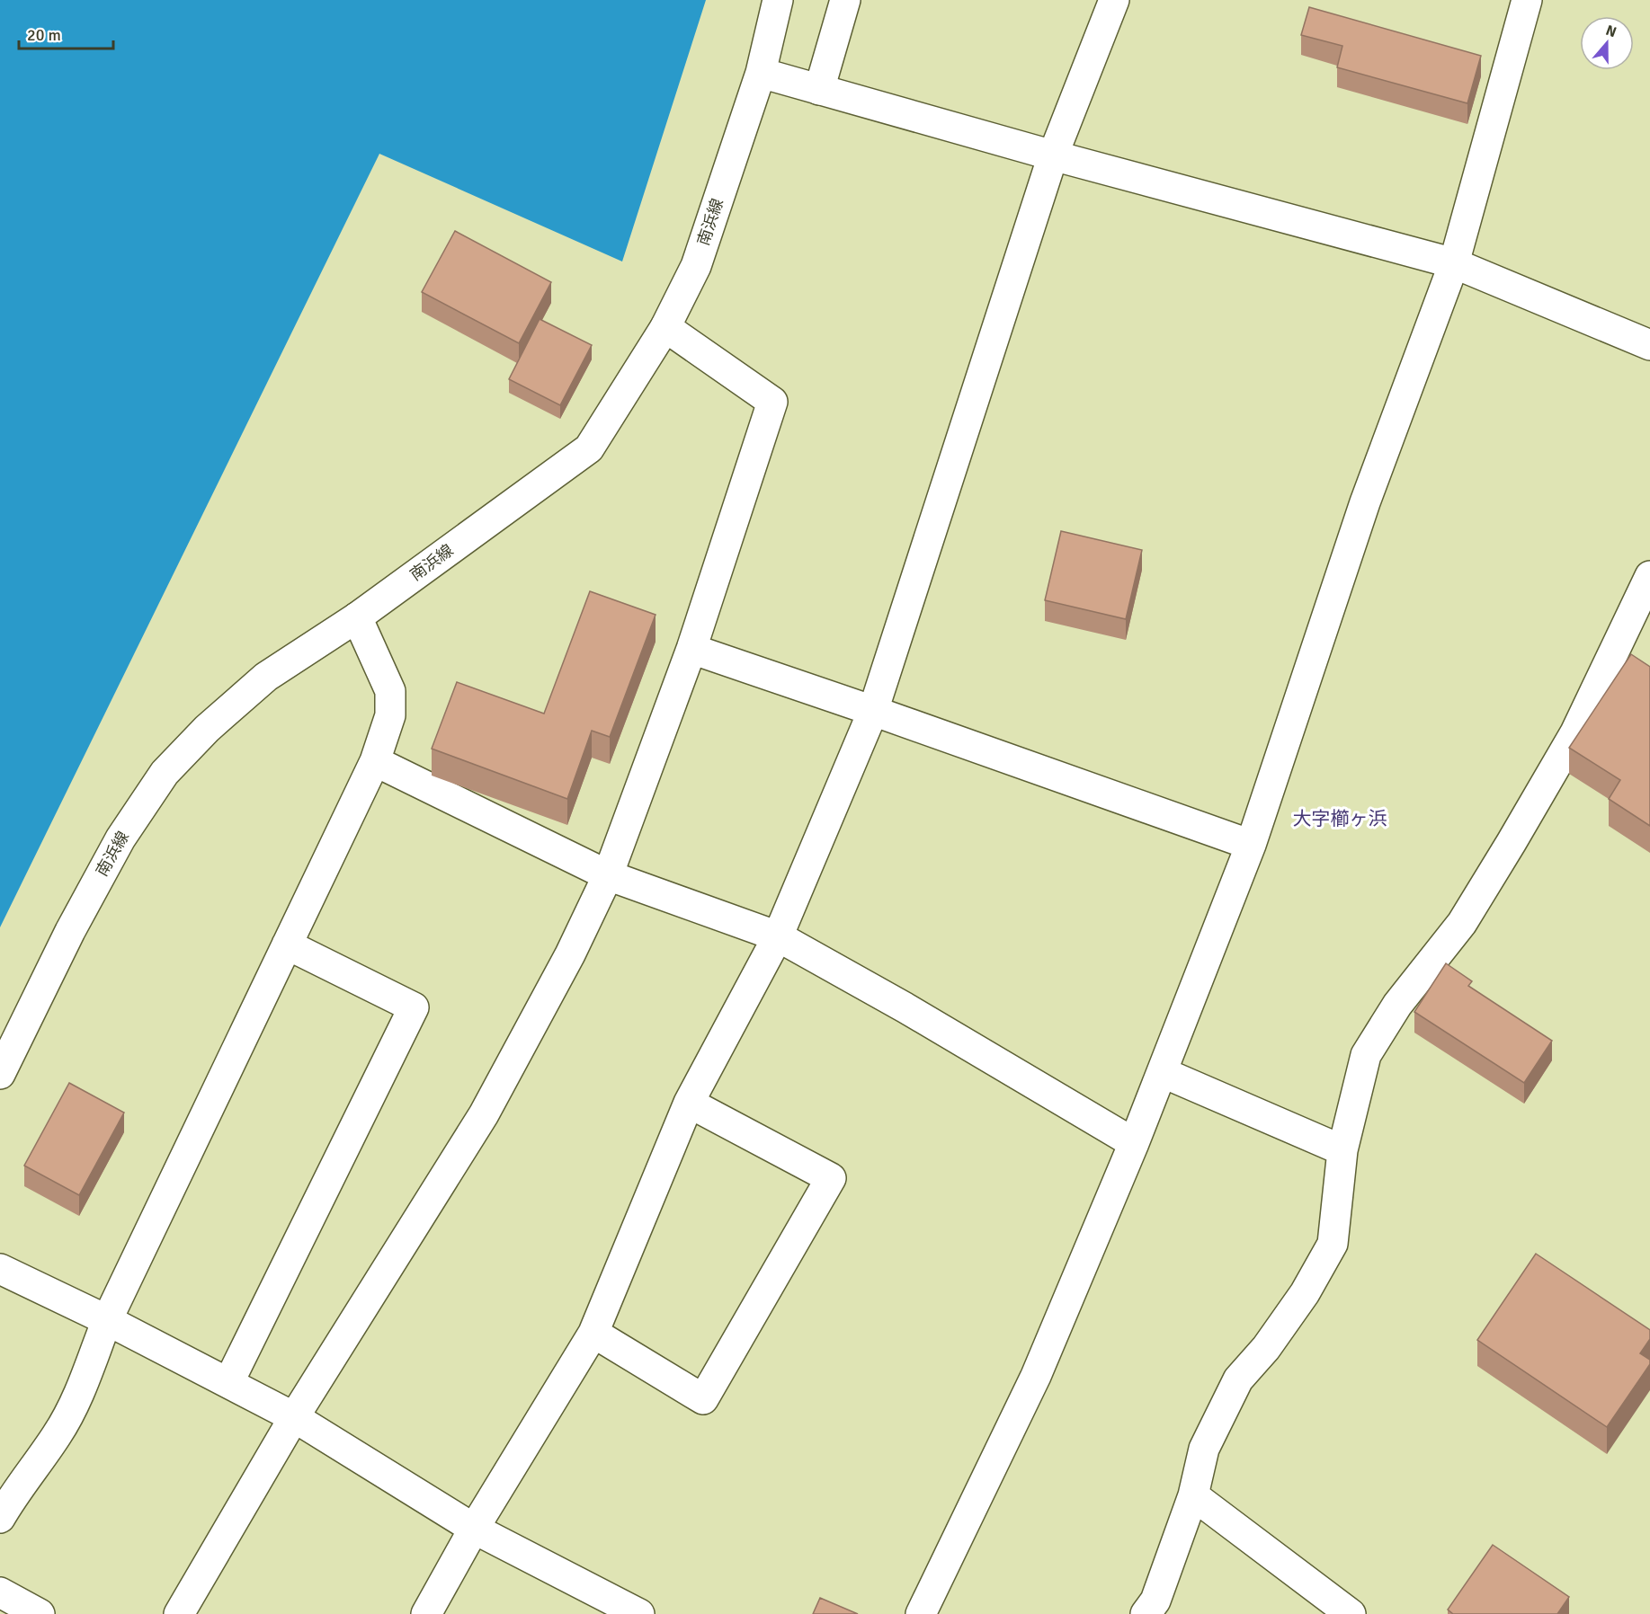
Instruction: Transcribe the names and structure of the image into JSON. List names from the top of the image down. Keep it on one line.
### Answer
{"streets":{"street":["南浜線"]},"districts":["大字櫛ヶ浜"],"scale_bar":"20 m","north":"top"}
